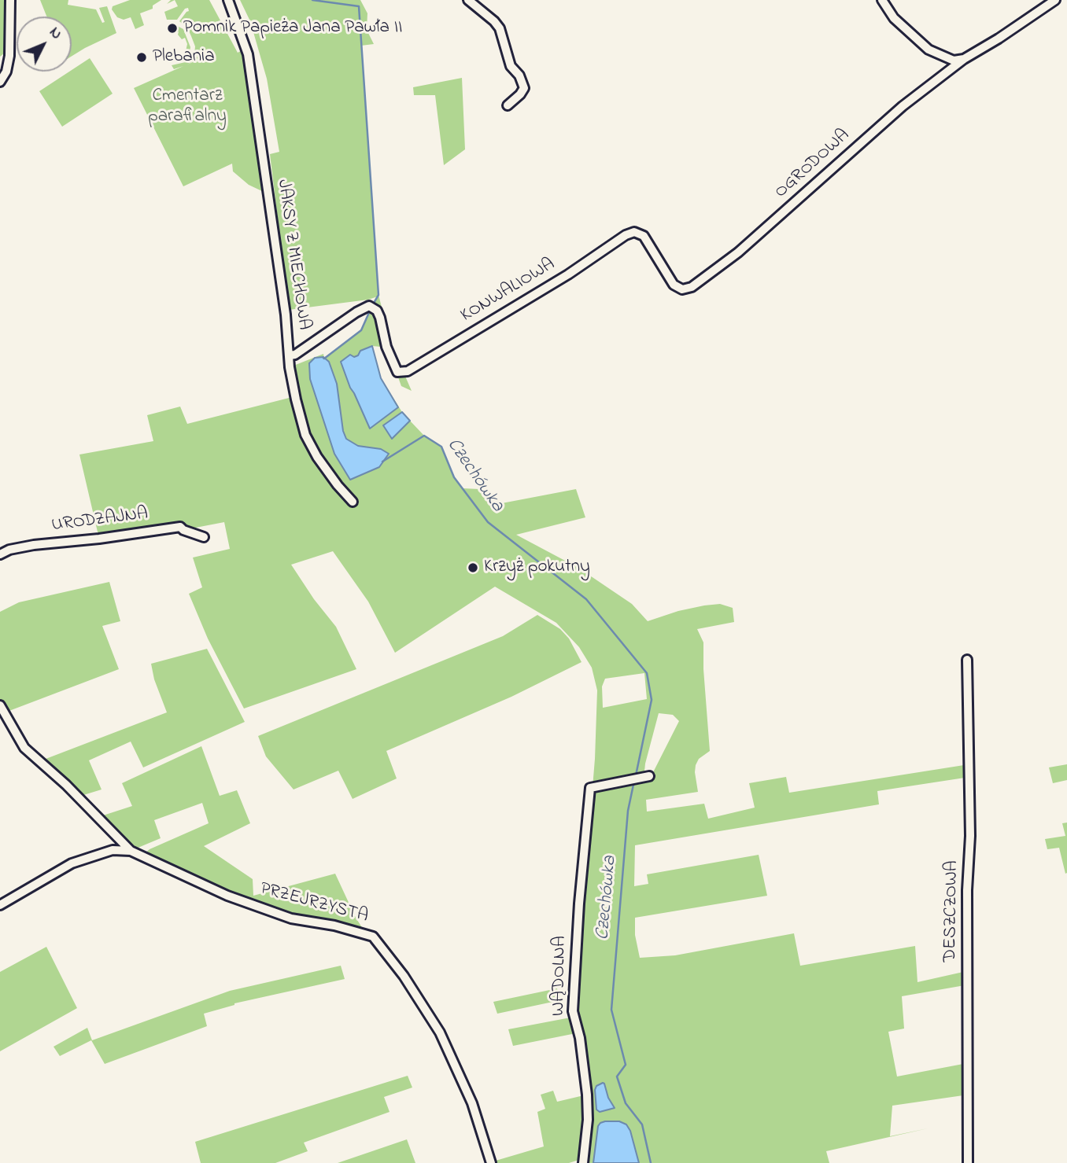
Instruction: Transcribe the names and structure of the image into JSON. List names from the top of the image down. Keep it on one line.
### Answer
{"streets":{"street":["OGRODOWA","JAKSY Z MIECHOWA","KONWALIOWA","URODZAJNA","PRZEJRZYSTA","DESZCZOWA","WĄDOLNA"]},"crossings":[["OGRODOWA","KONWALIOWA"],["JAKSY Z MIECHOWA","KONWALIOWA"]],"water":["Czechówka"],"parks":["Cmentarz parafialny"],"places":["Pomnik Papieża Jana Pawła II","Plebania","Krzyż pokutny"],"north":"top right"}
